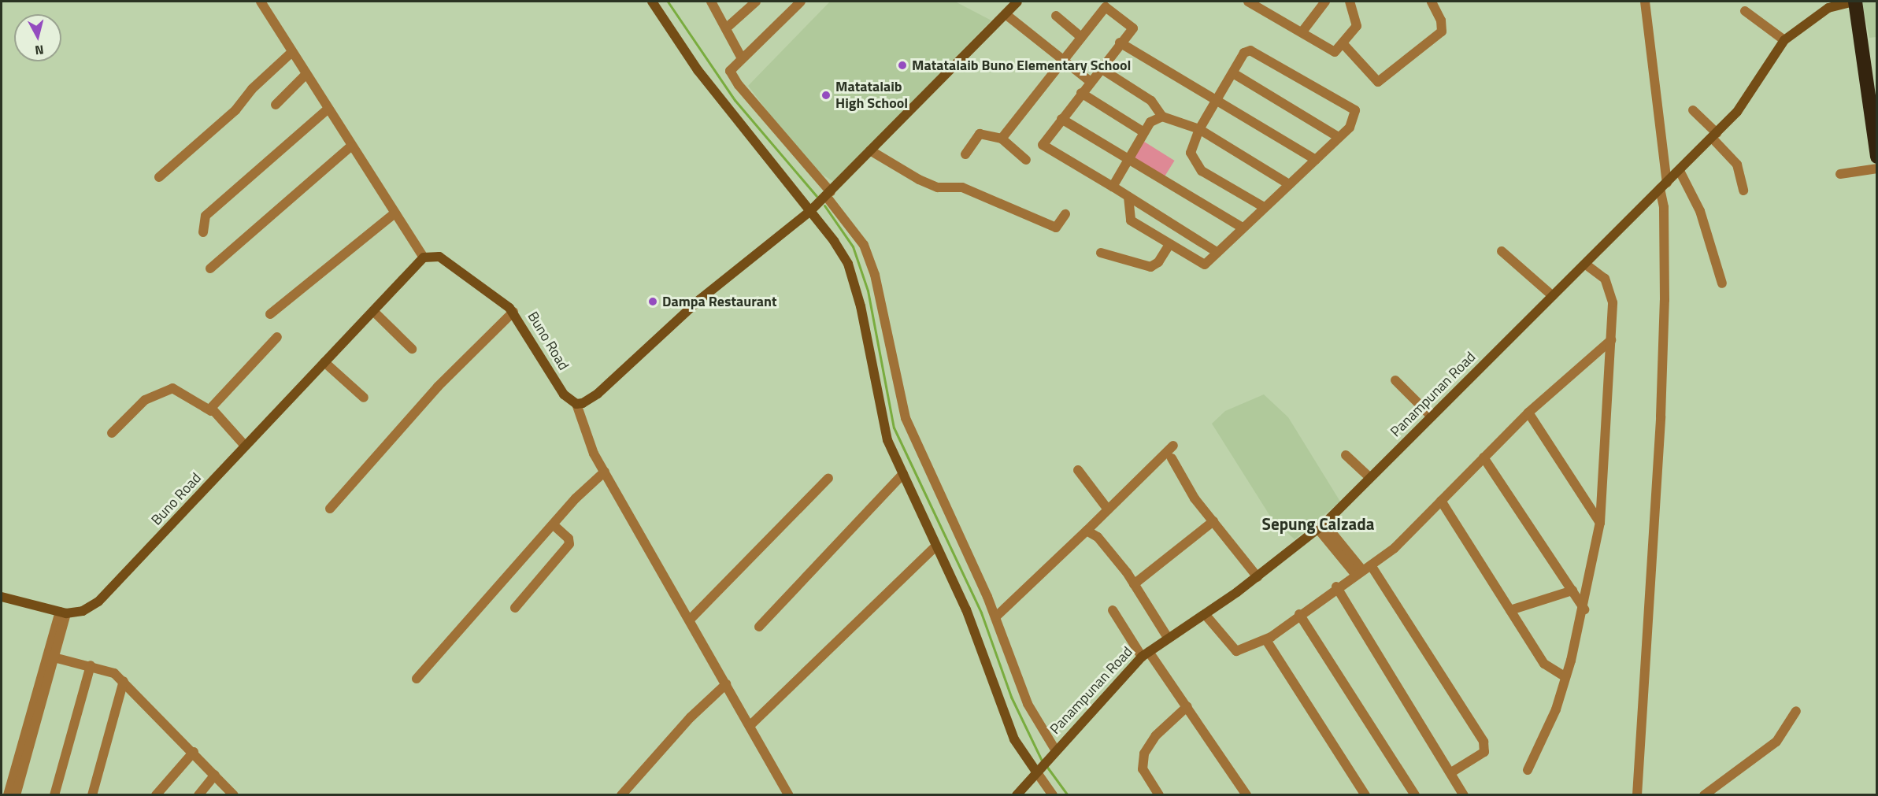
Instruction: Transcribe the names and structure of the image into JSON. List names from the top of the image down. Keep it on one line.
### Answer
{"streets":{"street":["Buno Road","Panampunan Road"]},"districts":["Sepung Calzada"],"places":["Matatalaib Buno Elementary School","Matatalaib High School","Dampa Restaurant"],"north":"bottom"}
